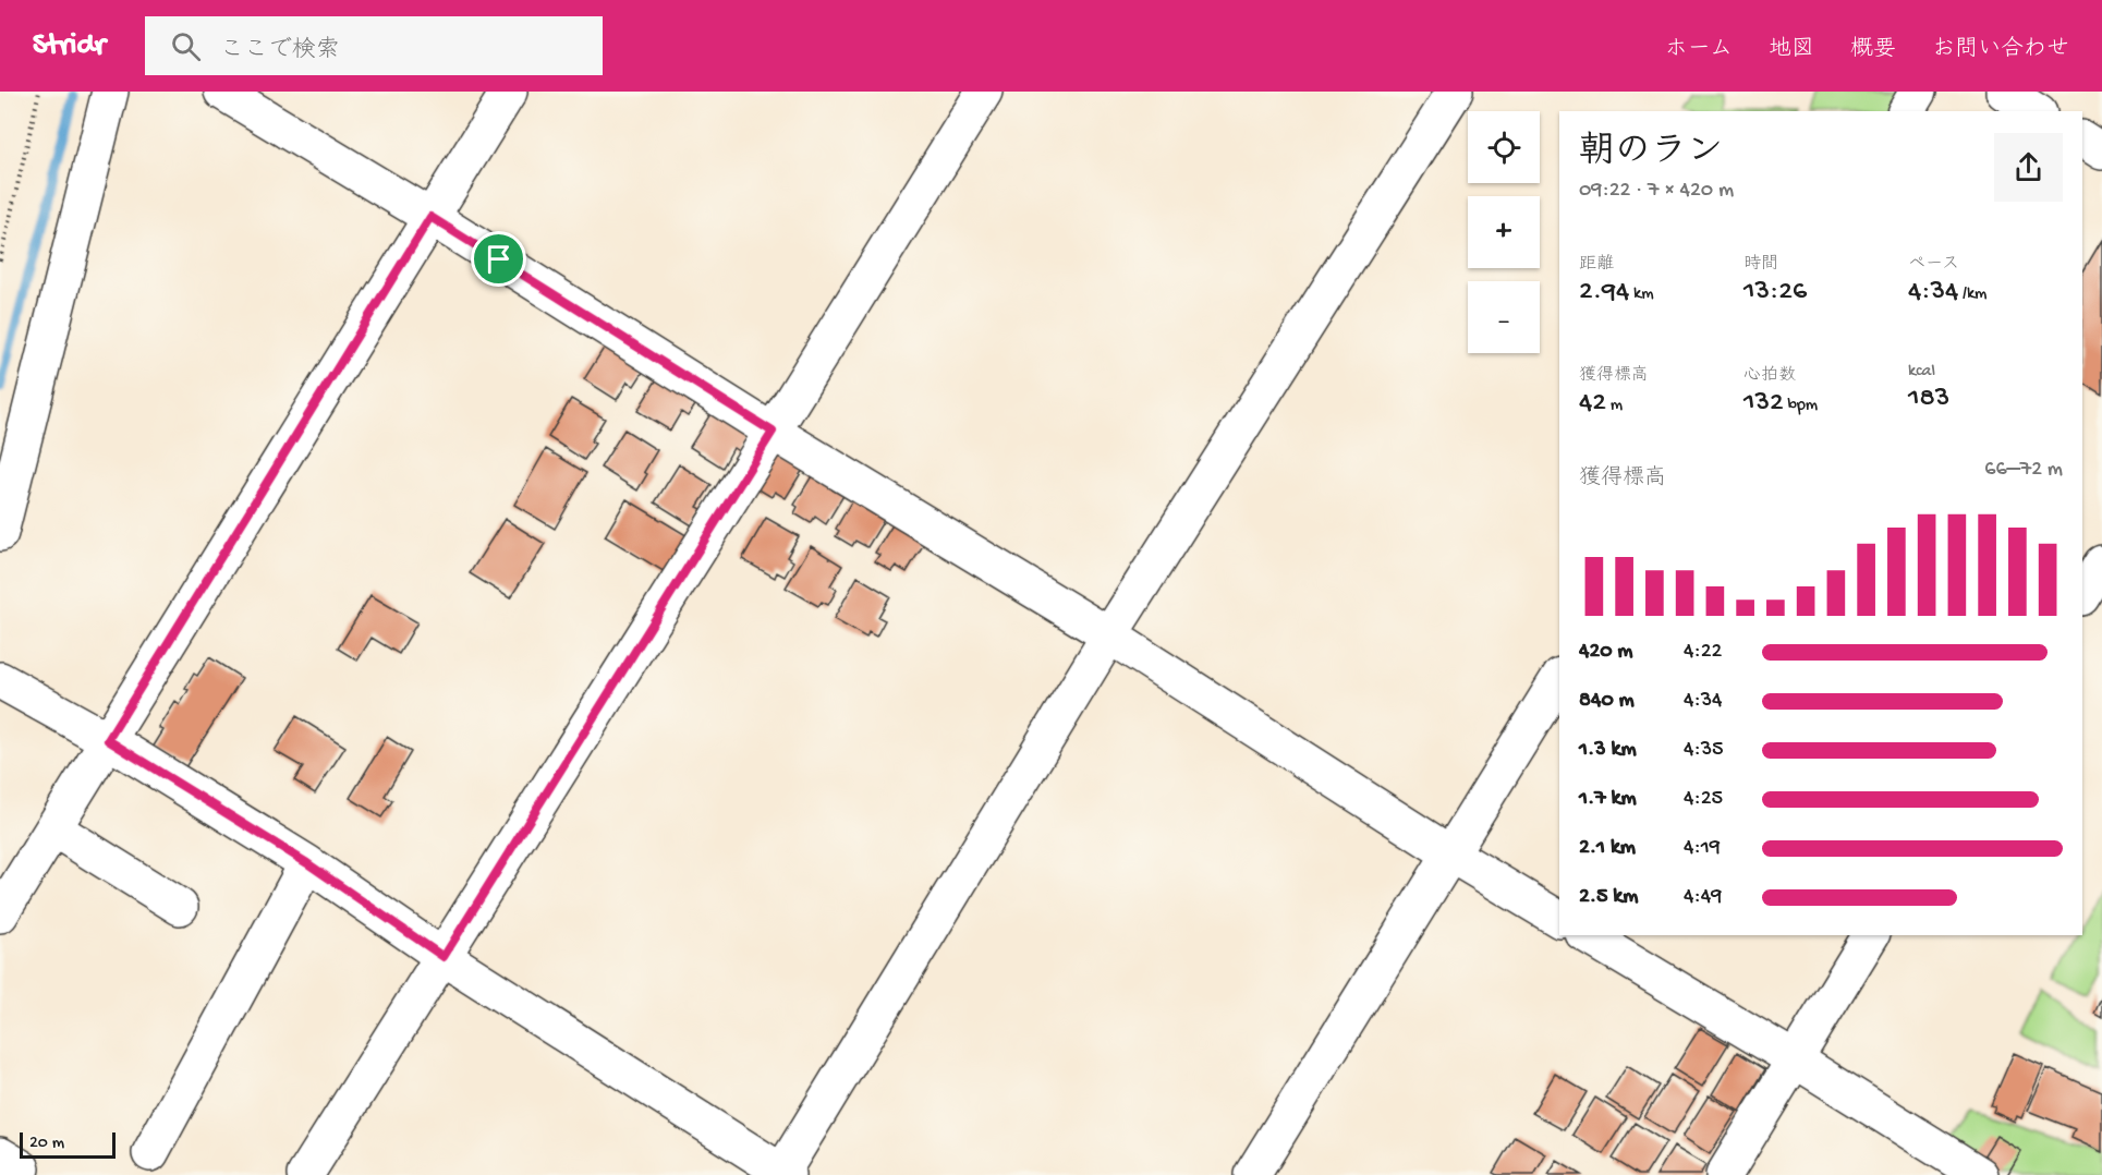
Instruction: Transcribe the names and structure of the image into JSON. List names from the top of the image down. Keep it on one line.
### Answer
{"scale_bar":"20 m","page":{"header":"Stridr","search":"ここで検索","nav":["ホーム","地図","概要","お問い合わせ"],"map_buttons":["+","−"],"heading":["朝のラン","09:22 · 7 × 420 m"],"stats":[["距離","2.94 km"],["時間","13:26"],["ペース","4:34 /km"],["獲得標高","42 m"],["心拍数","132 bpm"],["kcal","183"]],"chart":["獲得標高","66–72 m"],"list":[{"name":"420 m","note":"4:22"},{"name":"840 m","note":"4:34"},{"name":"1.3 km","note":"4:35"},{"name":"1.7 km","note":"4:25"},{"name":"2.1 km","note":"4:19"},{"name":"2.5 km","note":"4:49"}],"scale":"20 m"}}
